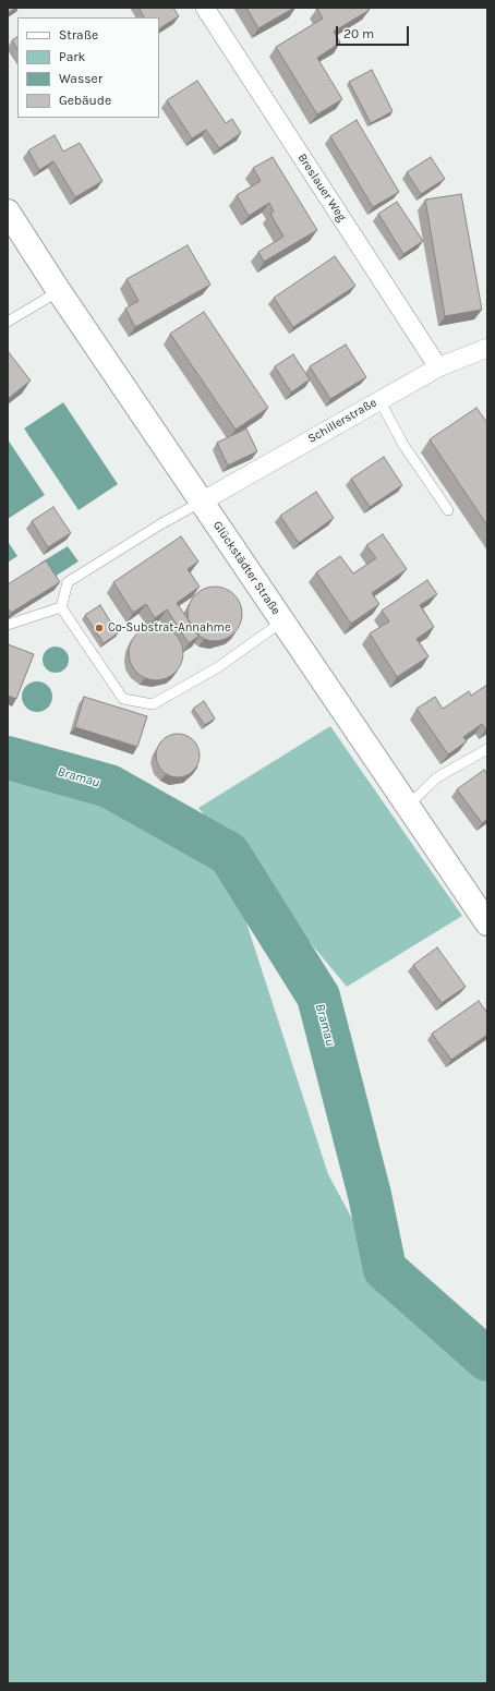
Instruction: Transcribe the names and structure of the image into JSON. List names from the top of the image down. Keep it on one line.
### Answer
{"streets":{"street":["Breslauer Weg","Schillerstraße","Glückstädter Straße"]},"crossings":[["Breslauer Weg","Schillerstraße"],["Schillerstraße","Glückstädter Straße"]],"water":["Bramau"],"places":["Co-Substrat-Annahme"],"legend":["Straße","Park","Wasser","Gebäude"],"scale_bar":"20 m"}
